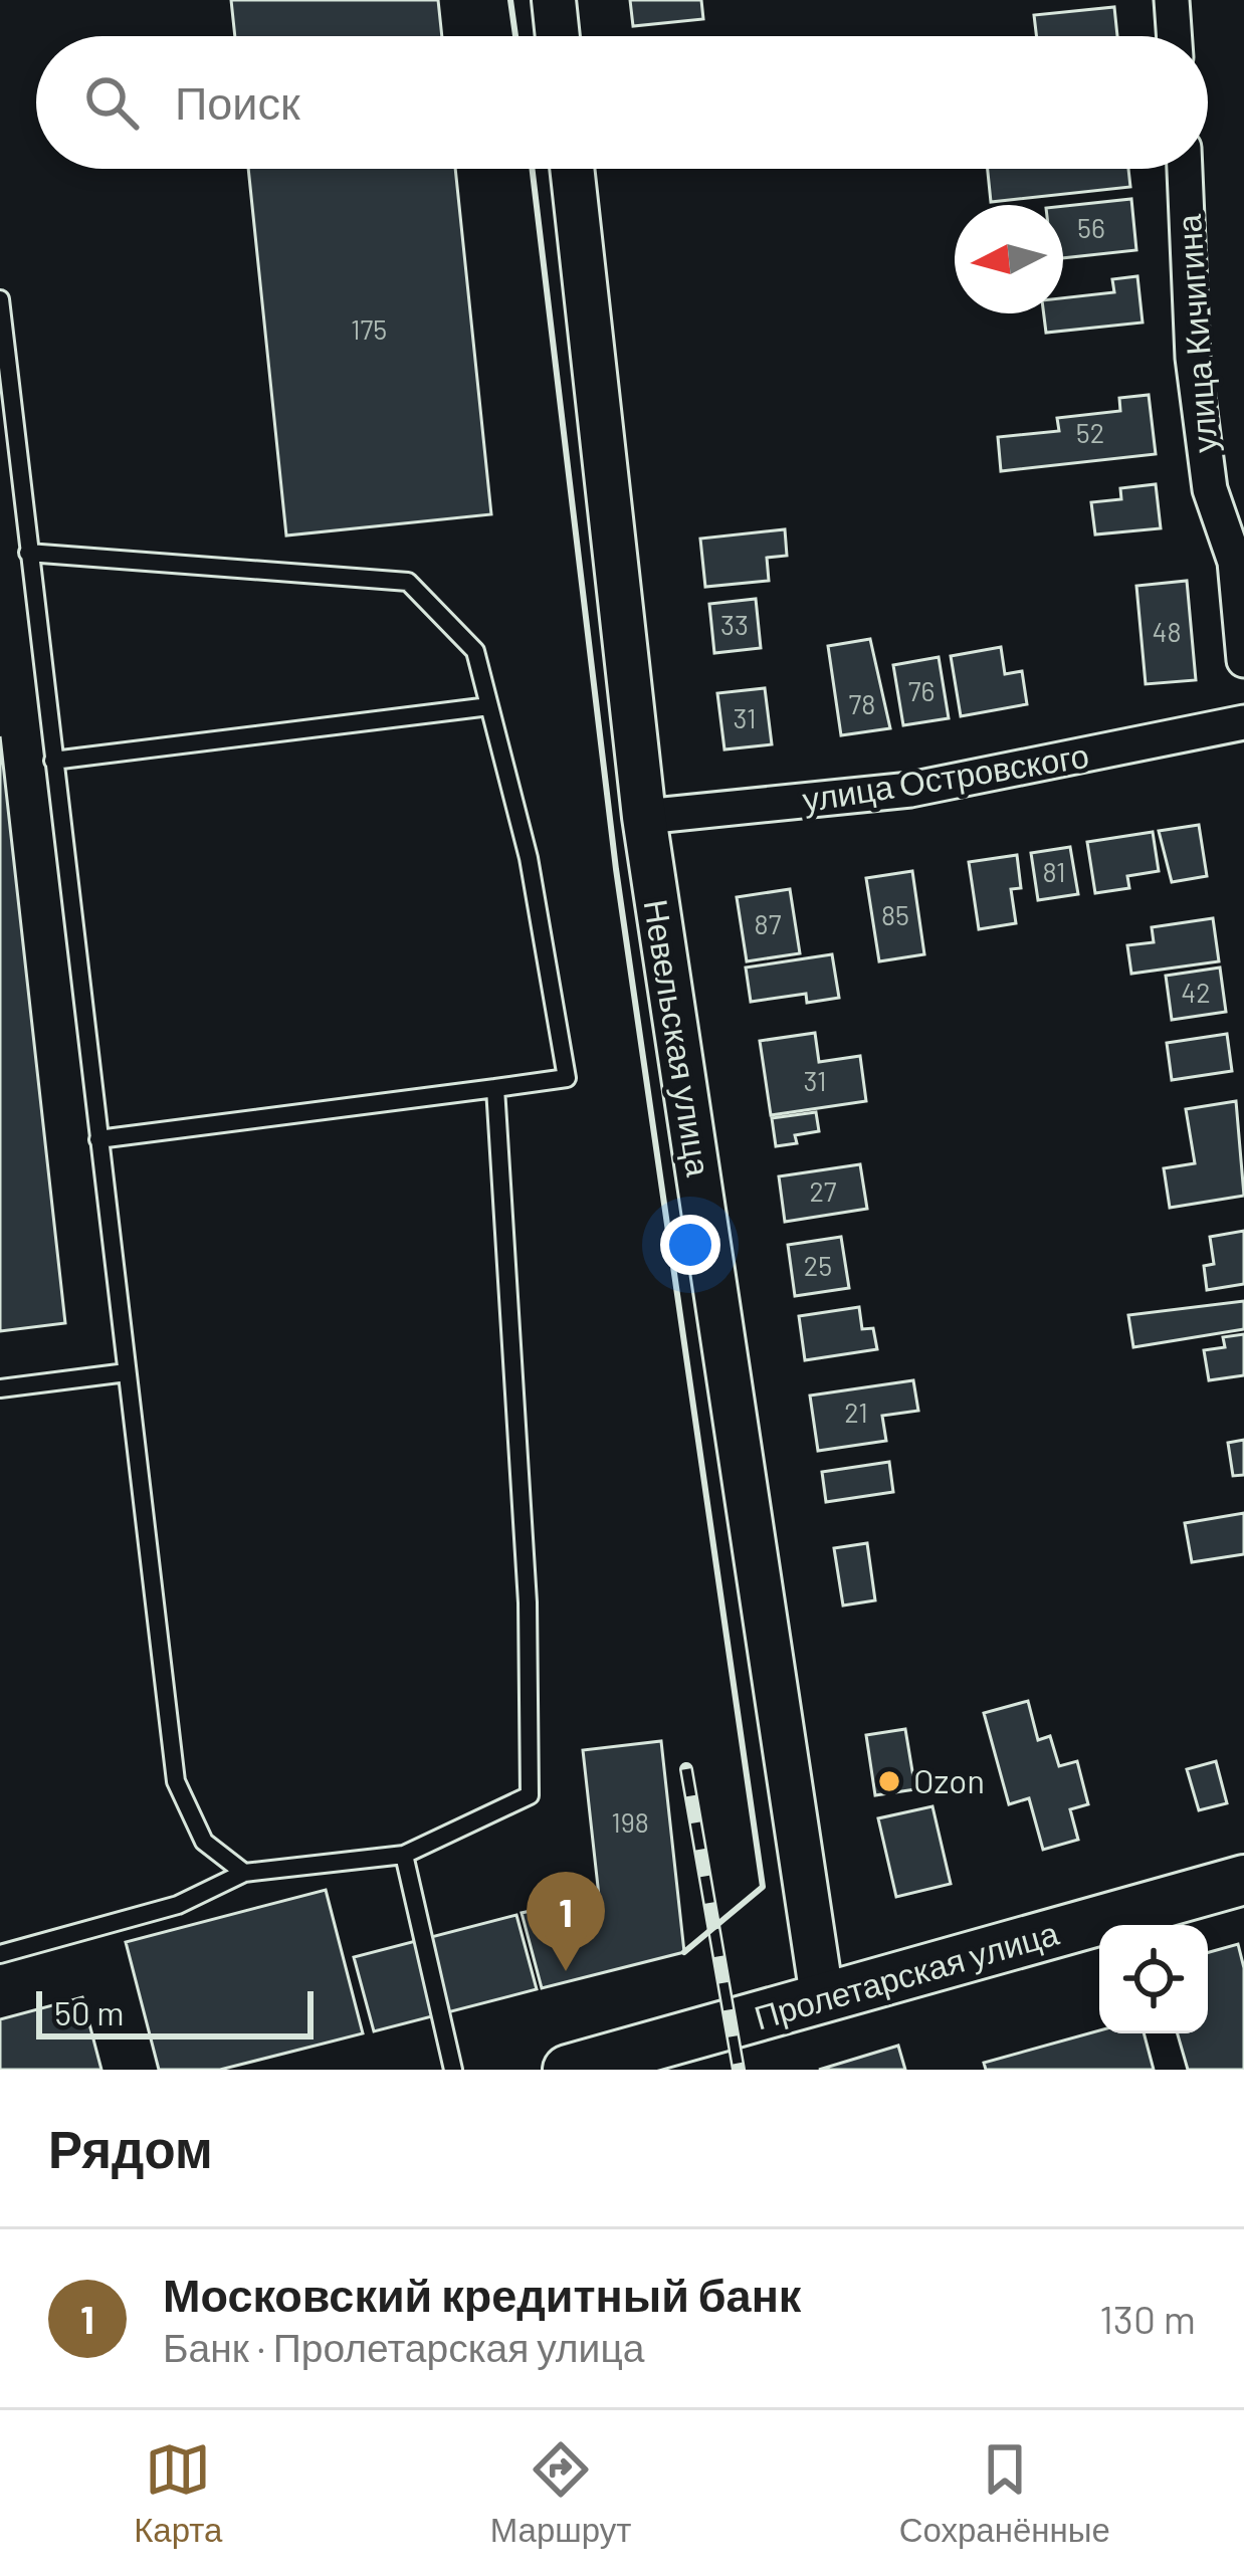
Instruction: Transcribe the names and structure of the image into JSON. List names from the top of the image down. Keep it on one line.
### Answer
{"streets":{"main road":["Пролетарская улица"],"street":["улица Кичигина","улица Островского","Невельская улица"]},"crossings":[["улица Островского","Невельская улица"],["Невельская улица","Пролетарская улица"]],"places":["Ozon"],"house_numbers":["56","175","52","33","48","76","78","31","81","85","87","42","31","27","25","21","198"],"scale_bar":"50 m","north":"left","page":{"search":"Поиск","pins":"1","scale":"50 m","heading":"Рядом","list":[{"mark":"1","name":"Московский кредитный банк","note":"Банк · Пролетарская улица","value":"130 m"}],"nav":["Карта","Маршрут","Сохранённые"]}}
